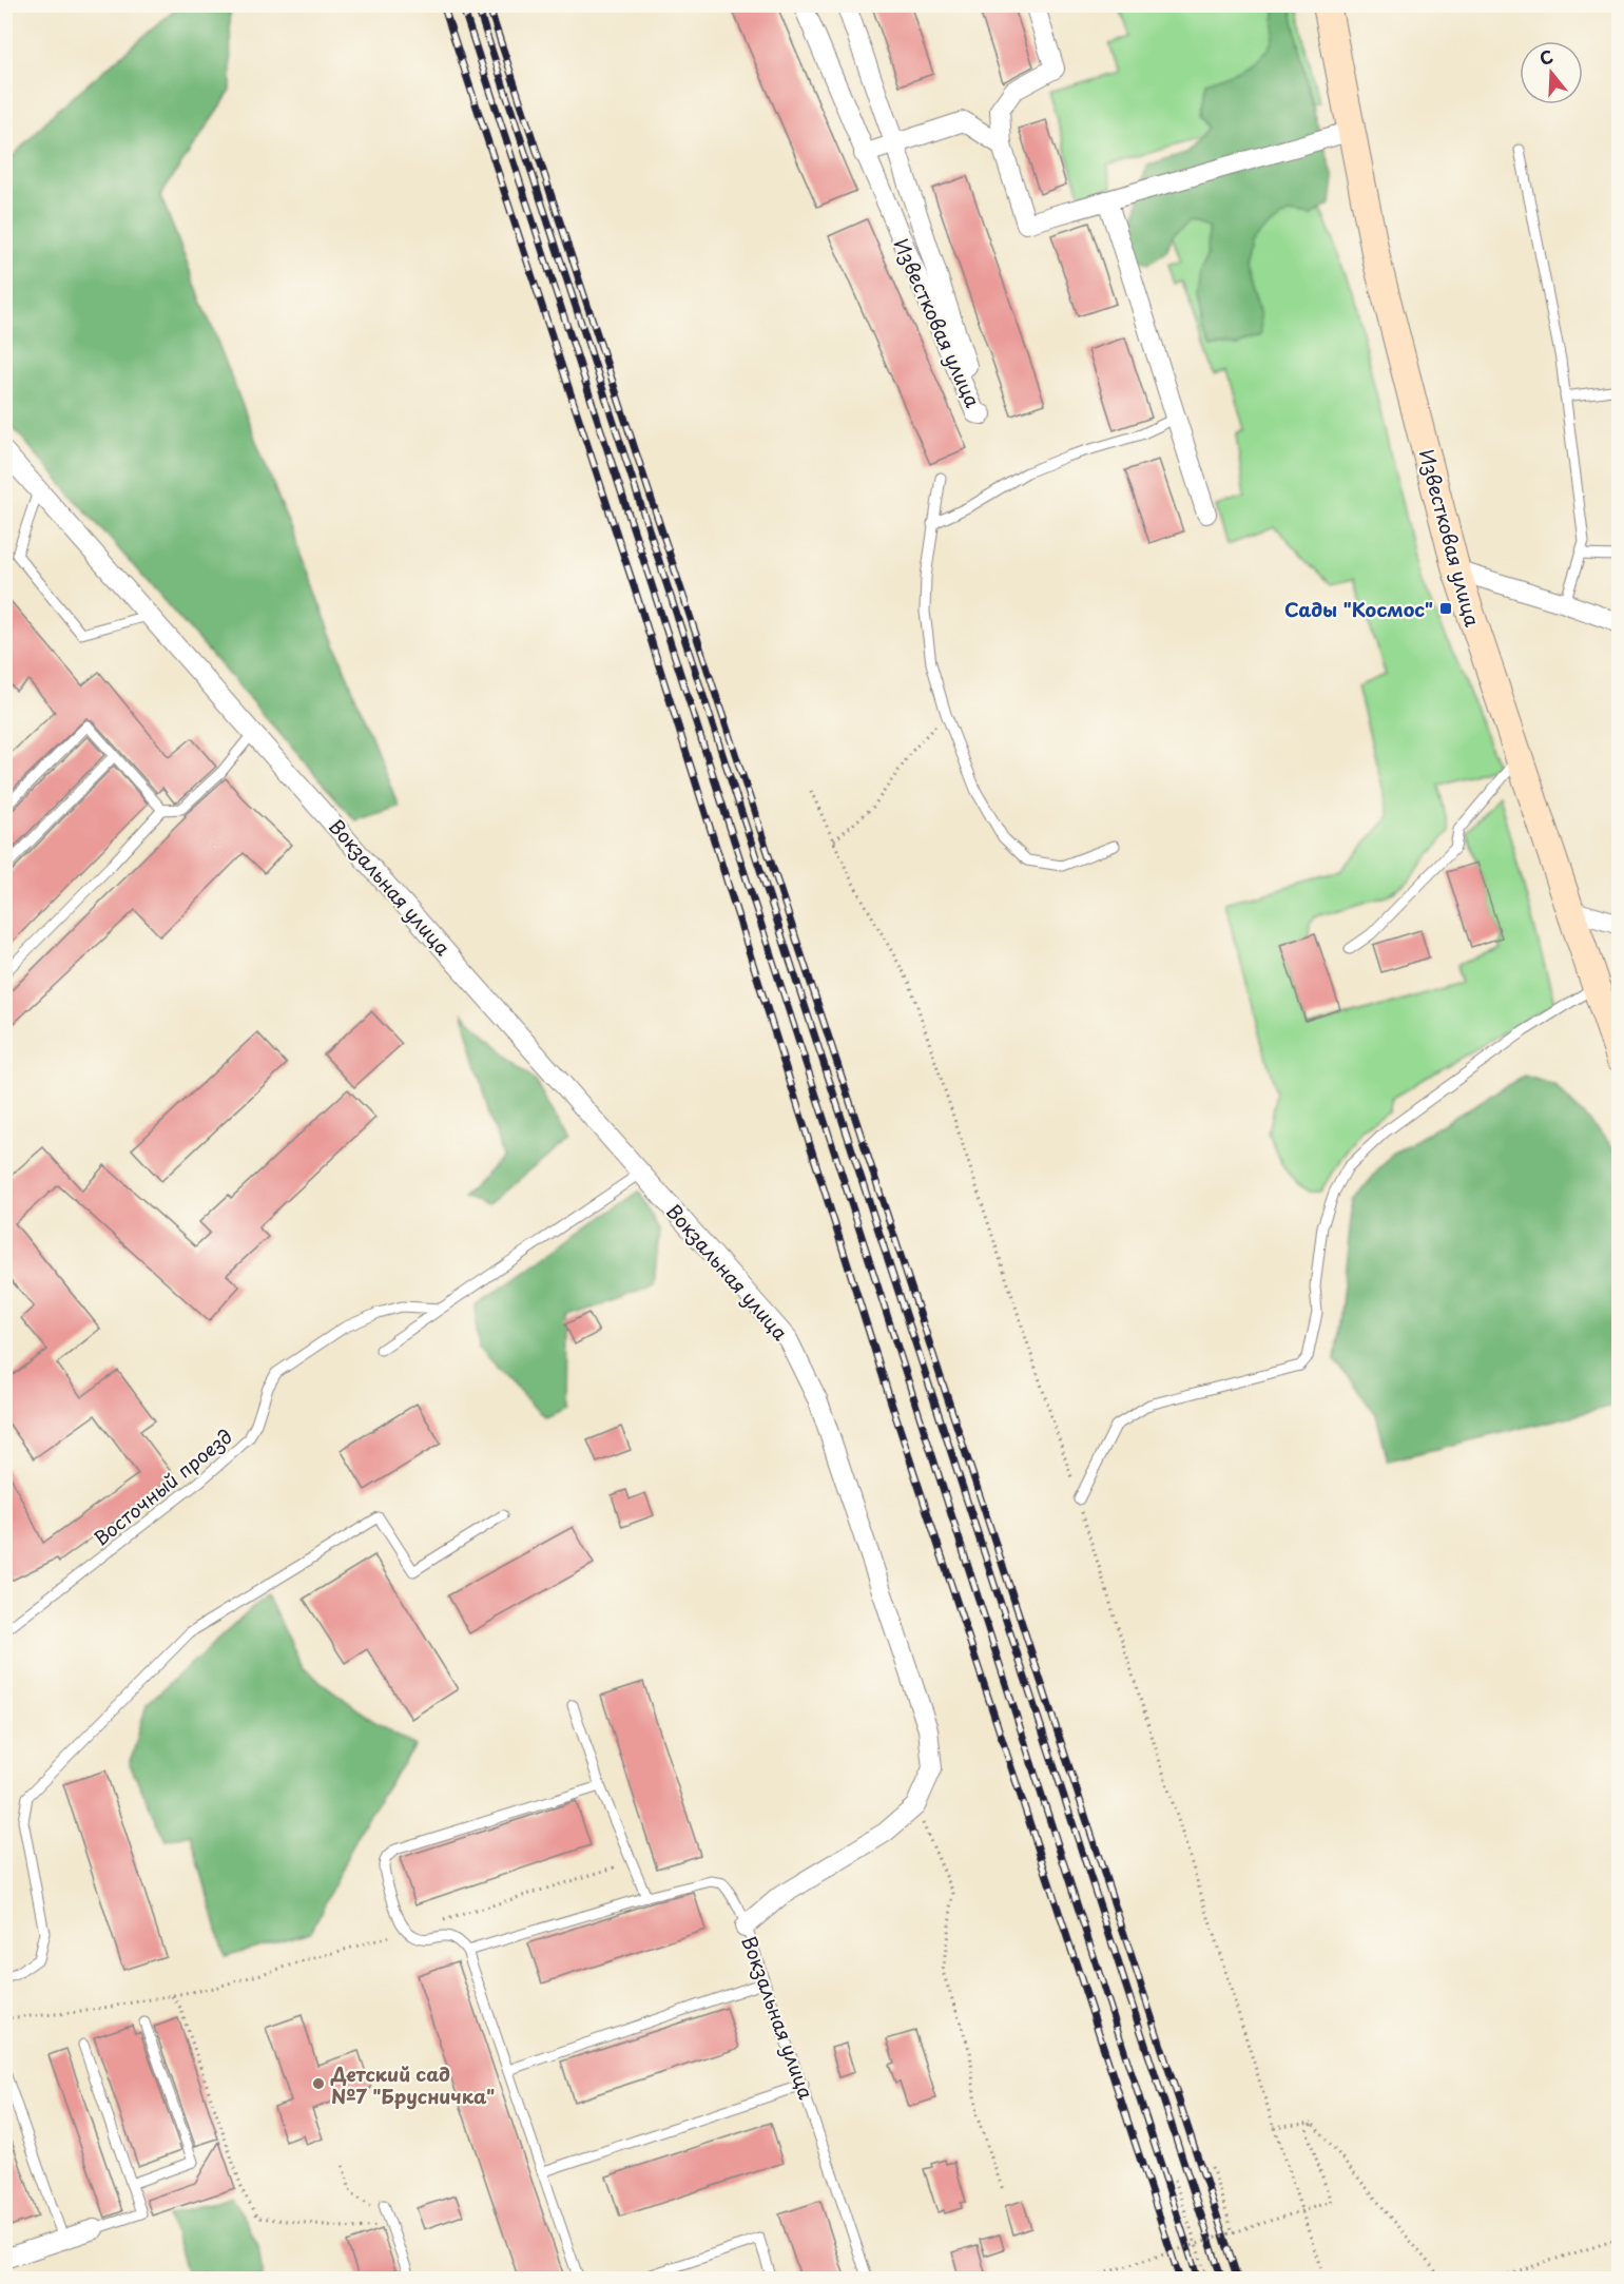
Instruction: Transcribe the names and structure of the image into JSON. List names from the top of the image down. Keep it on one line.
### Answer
{"streets":{"main road":["Известковая улица"],"street":["Вокзальная улица"],"lane":["Восточный проезд"]},"places":{"transit":["Сады \"Космос\""],"other":["Детский сад №7 \"Брусничка\""]},"north":"top"}
